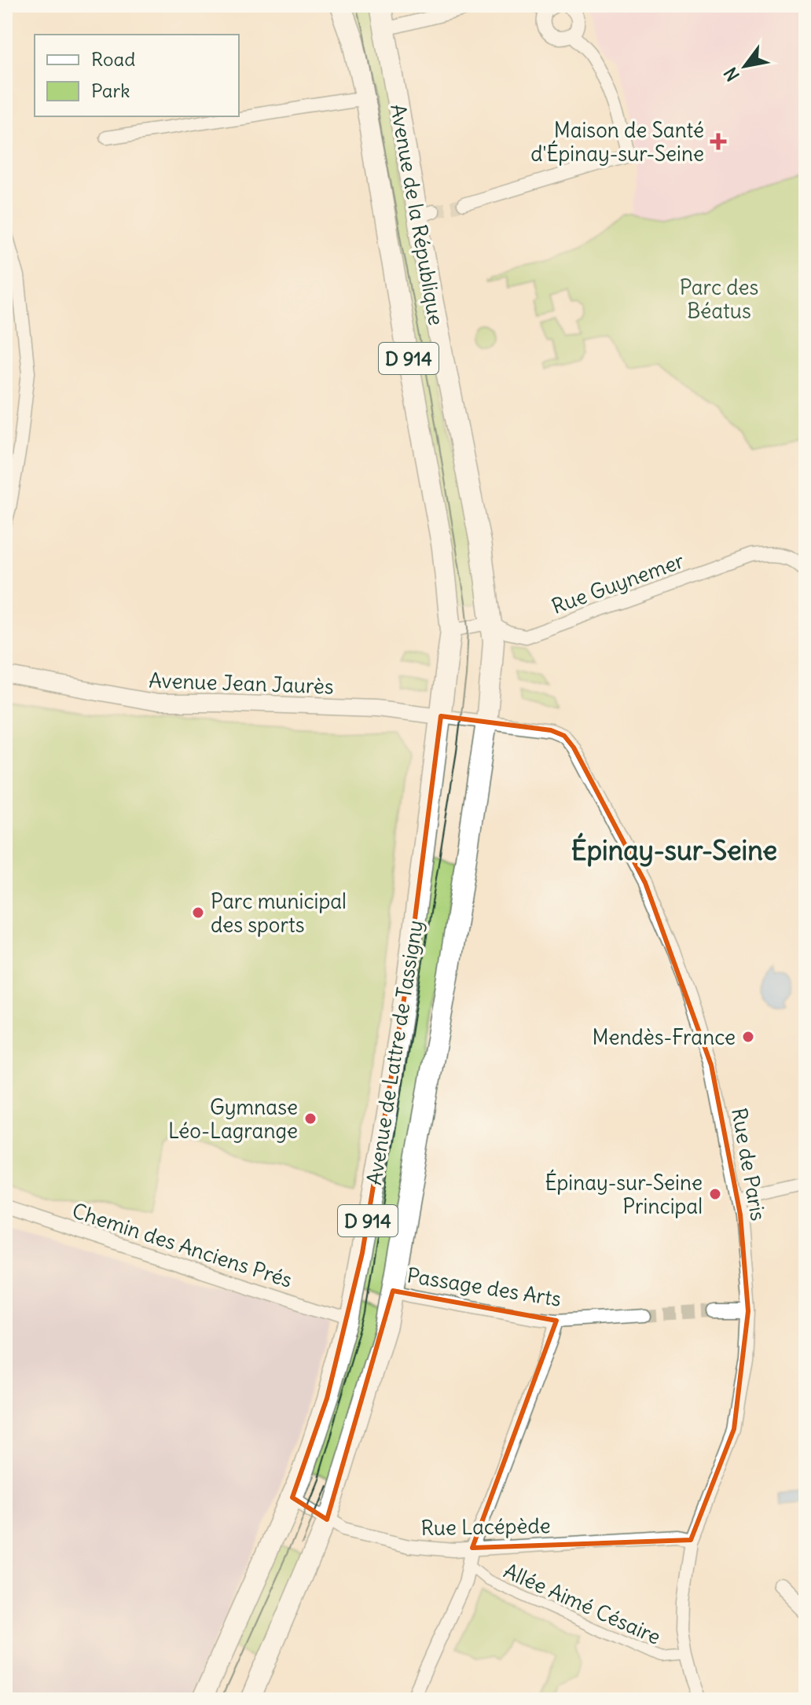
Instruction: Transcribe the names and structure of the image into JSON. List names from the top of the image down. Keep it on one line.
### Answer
{"streets":{"main road":["Avenue de la République","D 914","Avenue de Lattre de Tassigny"],"street":["Rue Guynemer","Avenue Jean Jaurès","Rue de Paris","Chemin des Anciens Prés","Passage des Arts","Rue Lacépède","Allée Aimé Césaire"]},"crossings":[["Avenue de la République","Rue Guynemer"],["Avenue de la République","Avenue Jean Jaurès"],["Avenue de la République","Avenue de Lattre de Tassigny"],["Avenue de la République","Rue de Paris"],["Avenue Jean Jaurès","Avenue de Lattre de Tassigny"],["Avenue de Lattre de Tassigny","Rue de Paris"],["Avenue de Lattre de Tassigny","Chemin des Anciens Prés"],["Avenue de Lattre de Tassigny","Passage des Arts"],["Avenue de Lattre de Tassigny","Rue Lacépède"],["Rue de Paris","Rue Lacépède"],["Rue de Paris","Allée Aimé Césaire"]],"districts":["Épinay-sur-Seine"],"parks":["Parc des Béatus"],"places":{"health":["Maison de Santé d'Épinay-sur-Seine"],"other":["Parc municipal des sports","Mendès-France","Gymnase Léo-Lagrange","Épinay-sur-Seine Principal"]},"legend":["Road","Park"],"north":"bottom left"}
